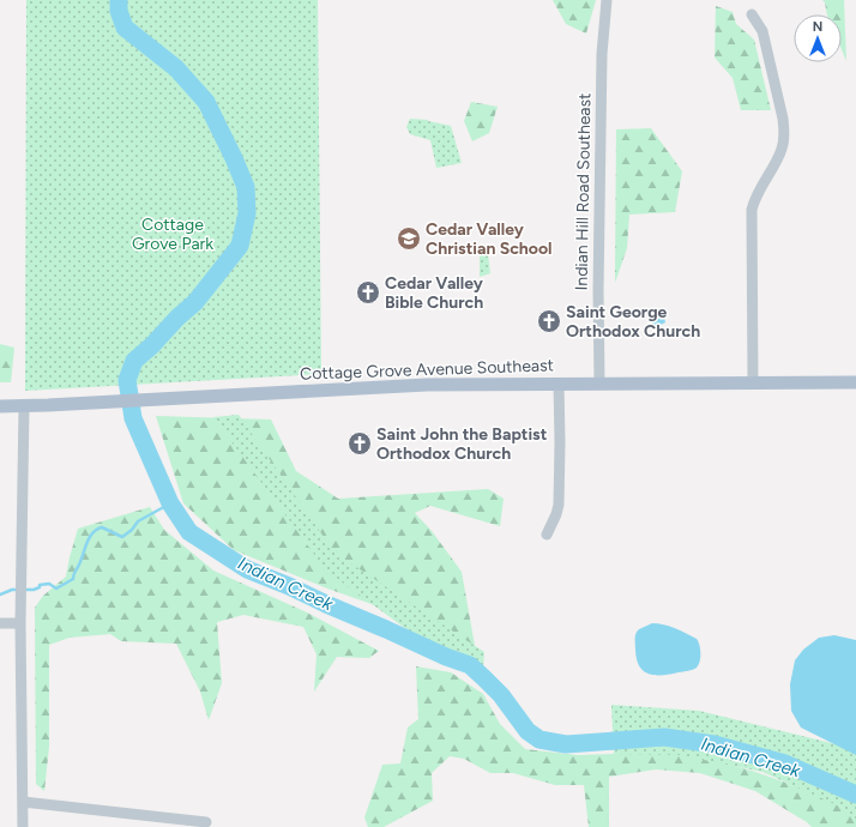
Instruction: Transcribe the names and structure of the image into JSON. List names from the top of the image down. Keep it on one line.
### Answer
{"streets":{"main road":["Cottage Grove Avenue Southeast"],"street":["Indian Hill Road Southeast"]},"crossings":[["Indian Hill Road Southeast","Cottage Grove Avenue Southeast"]],"water":["Indian Creek"],"parks":["Cottage Grove Park"],"places":{"school or university":["Cedar Valley Christian School"],"church":["Cedar Valley Bible Church","Saint George Orthodox Church","Saint John the Baptist Orthodox Church"]},"north":"top"}
